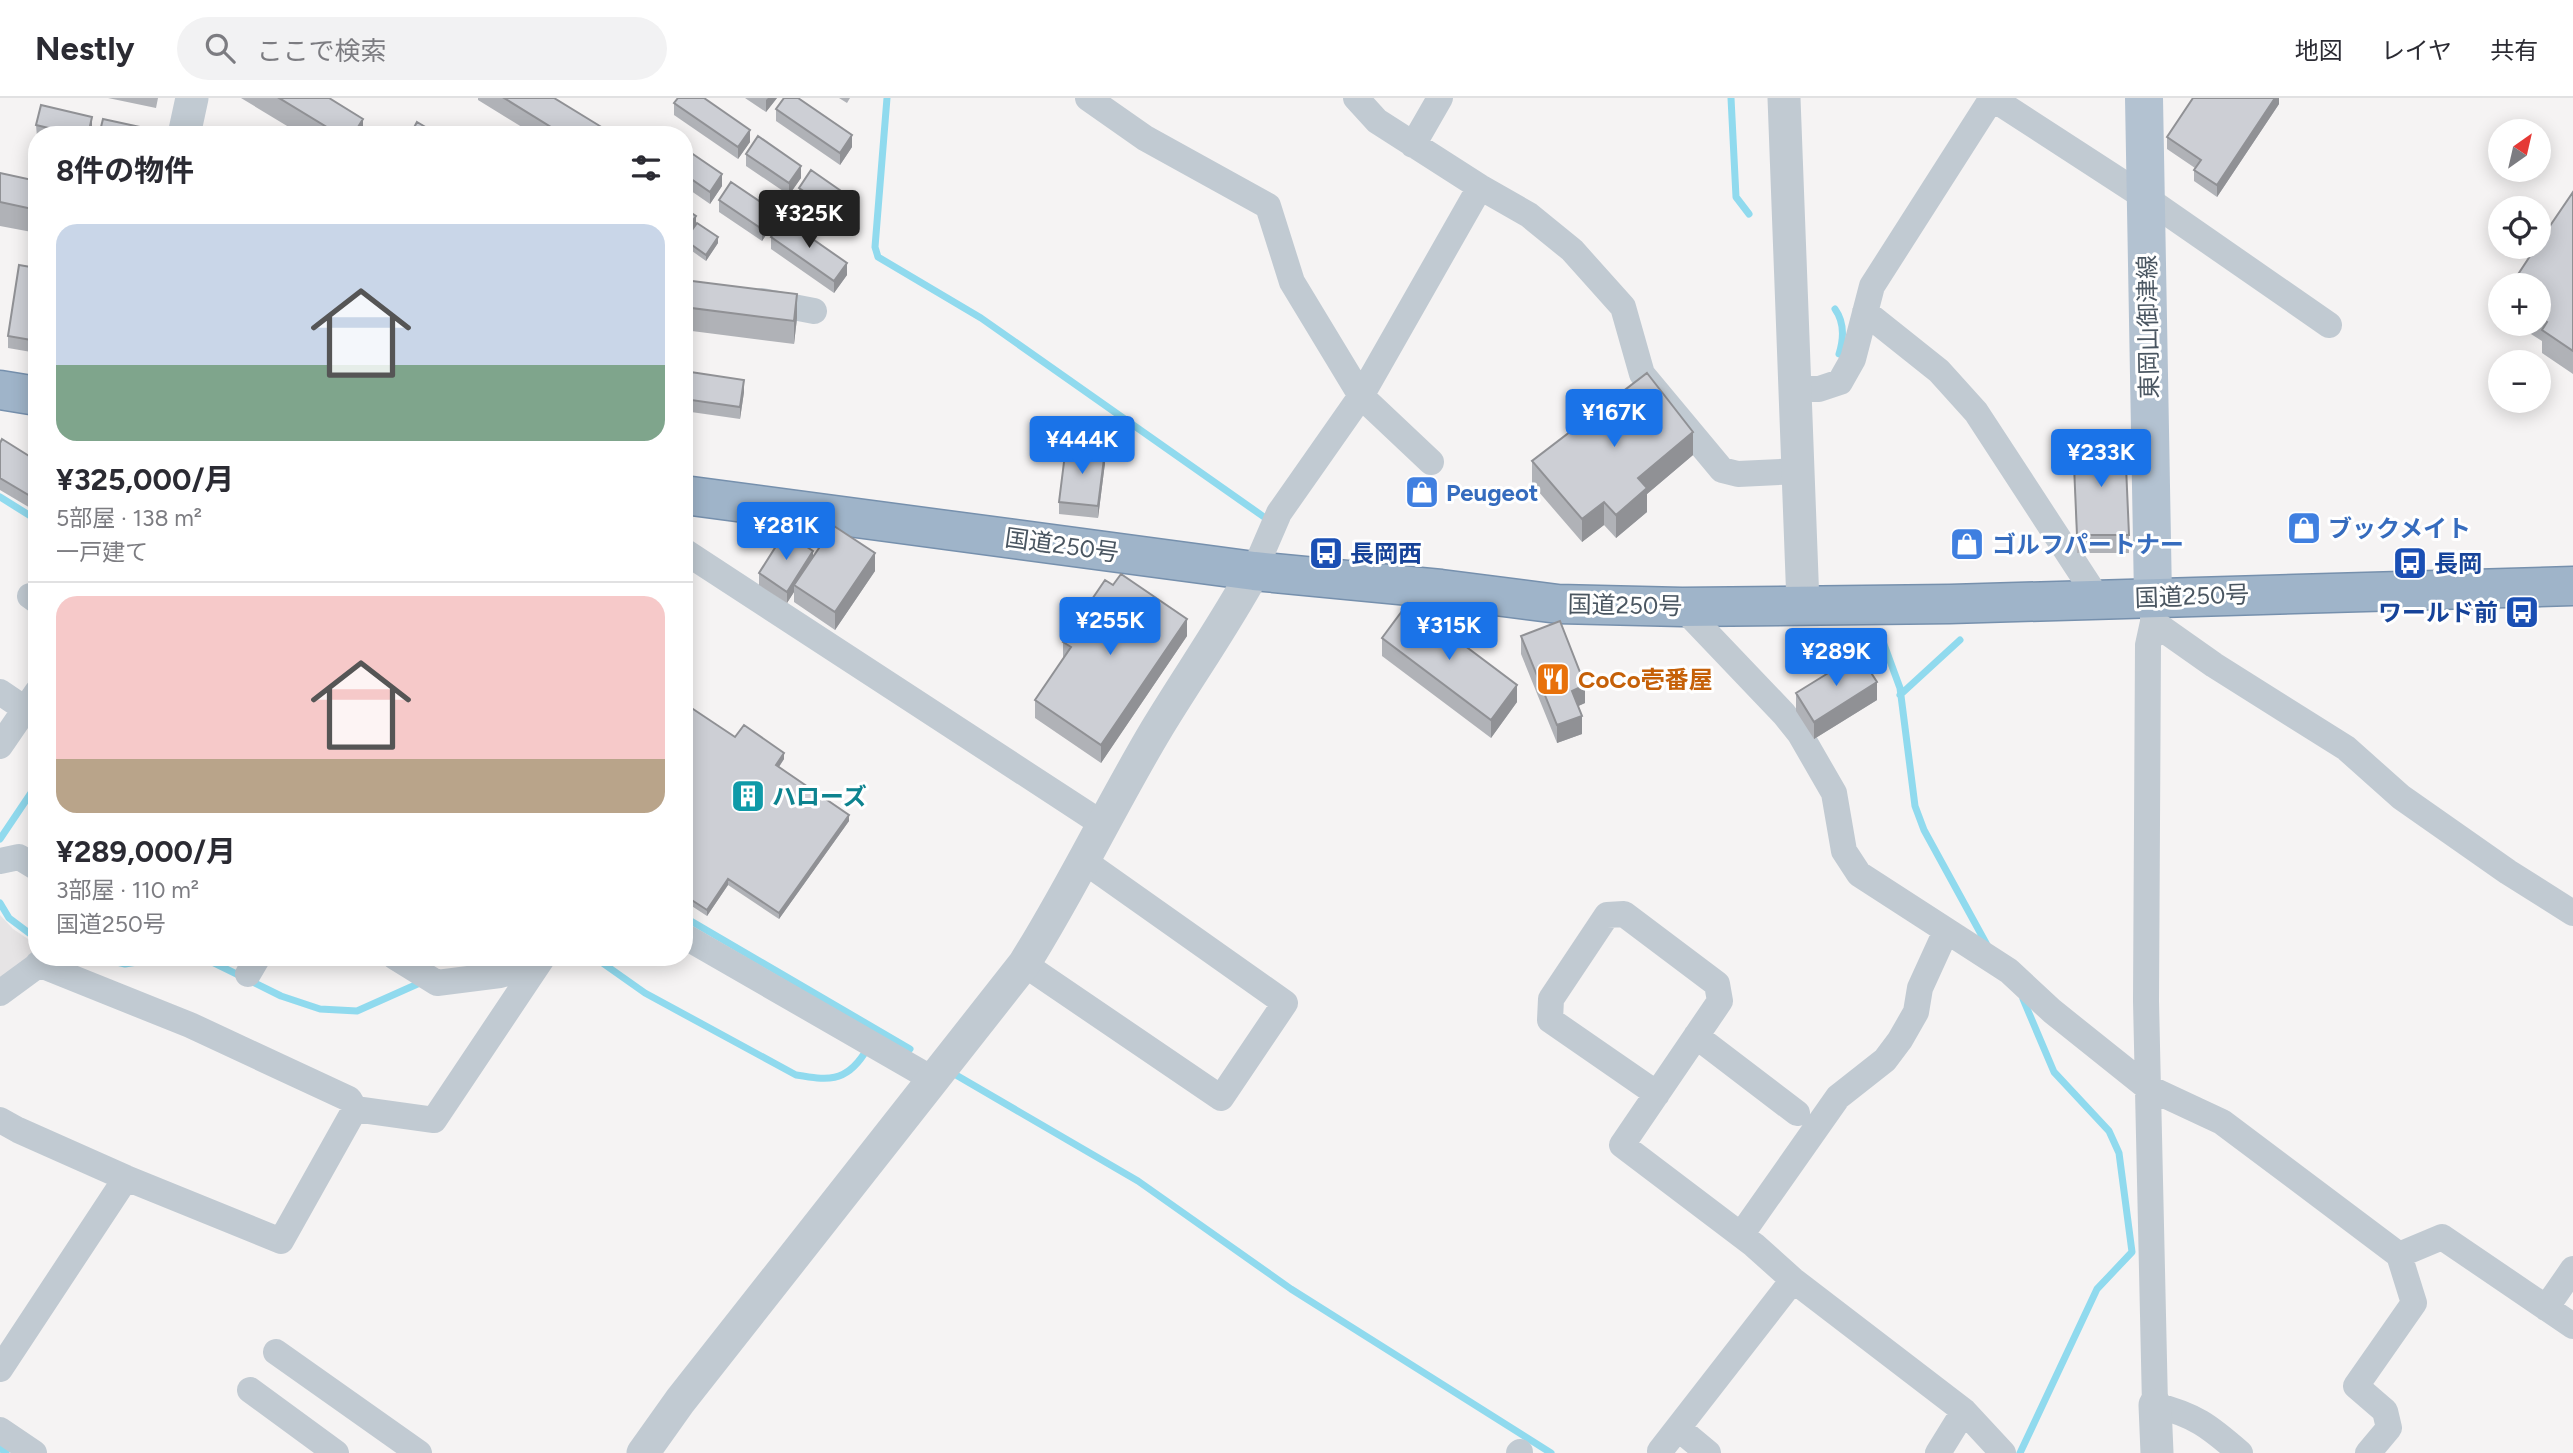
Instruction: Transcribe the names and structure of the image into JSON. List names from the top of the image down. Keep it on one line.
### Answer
{"streets":{"highway":["国道250号"],"main road":["東岡山御津線"]},"crossings":[["東岡山御津線","国道250号"]],"places":{"shop":["Peugeot","ブックメイト","ゴルフパートナー"],"bus stop":["長岡西","長岡","ワールド前"],"restaurant":["CoCo壱番屋"],"building":["ハローズ"]},"north":"top right","page":{"header":"Nestly","search":"ここで検索","nav":["地図","レイヤ","共有"],"map_buttons":["+","−"],"heading":"8件の物件","price":["¥325K","¥167K","¥444K","¥233K","¥281K","¥255K","¥315K","¥289K"],"list":[{"name":"¥325,000/月","note":"5部屋 · 138 m² · 一戸建て"},{"name":"¥289,000/月","note":"3部屋 · 110 m² · 国道250号"}]}}
